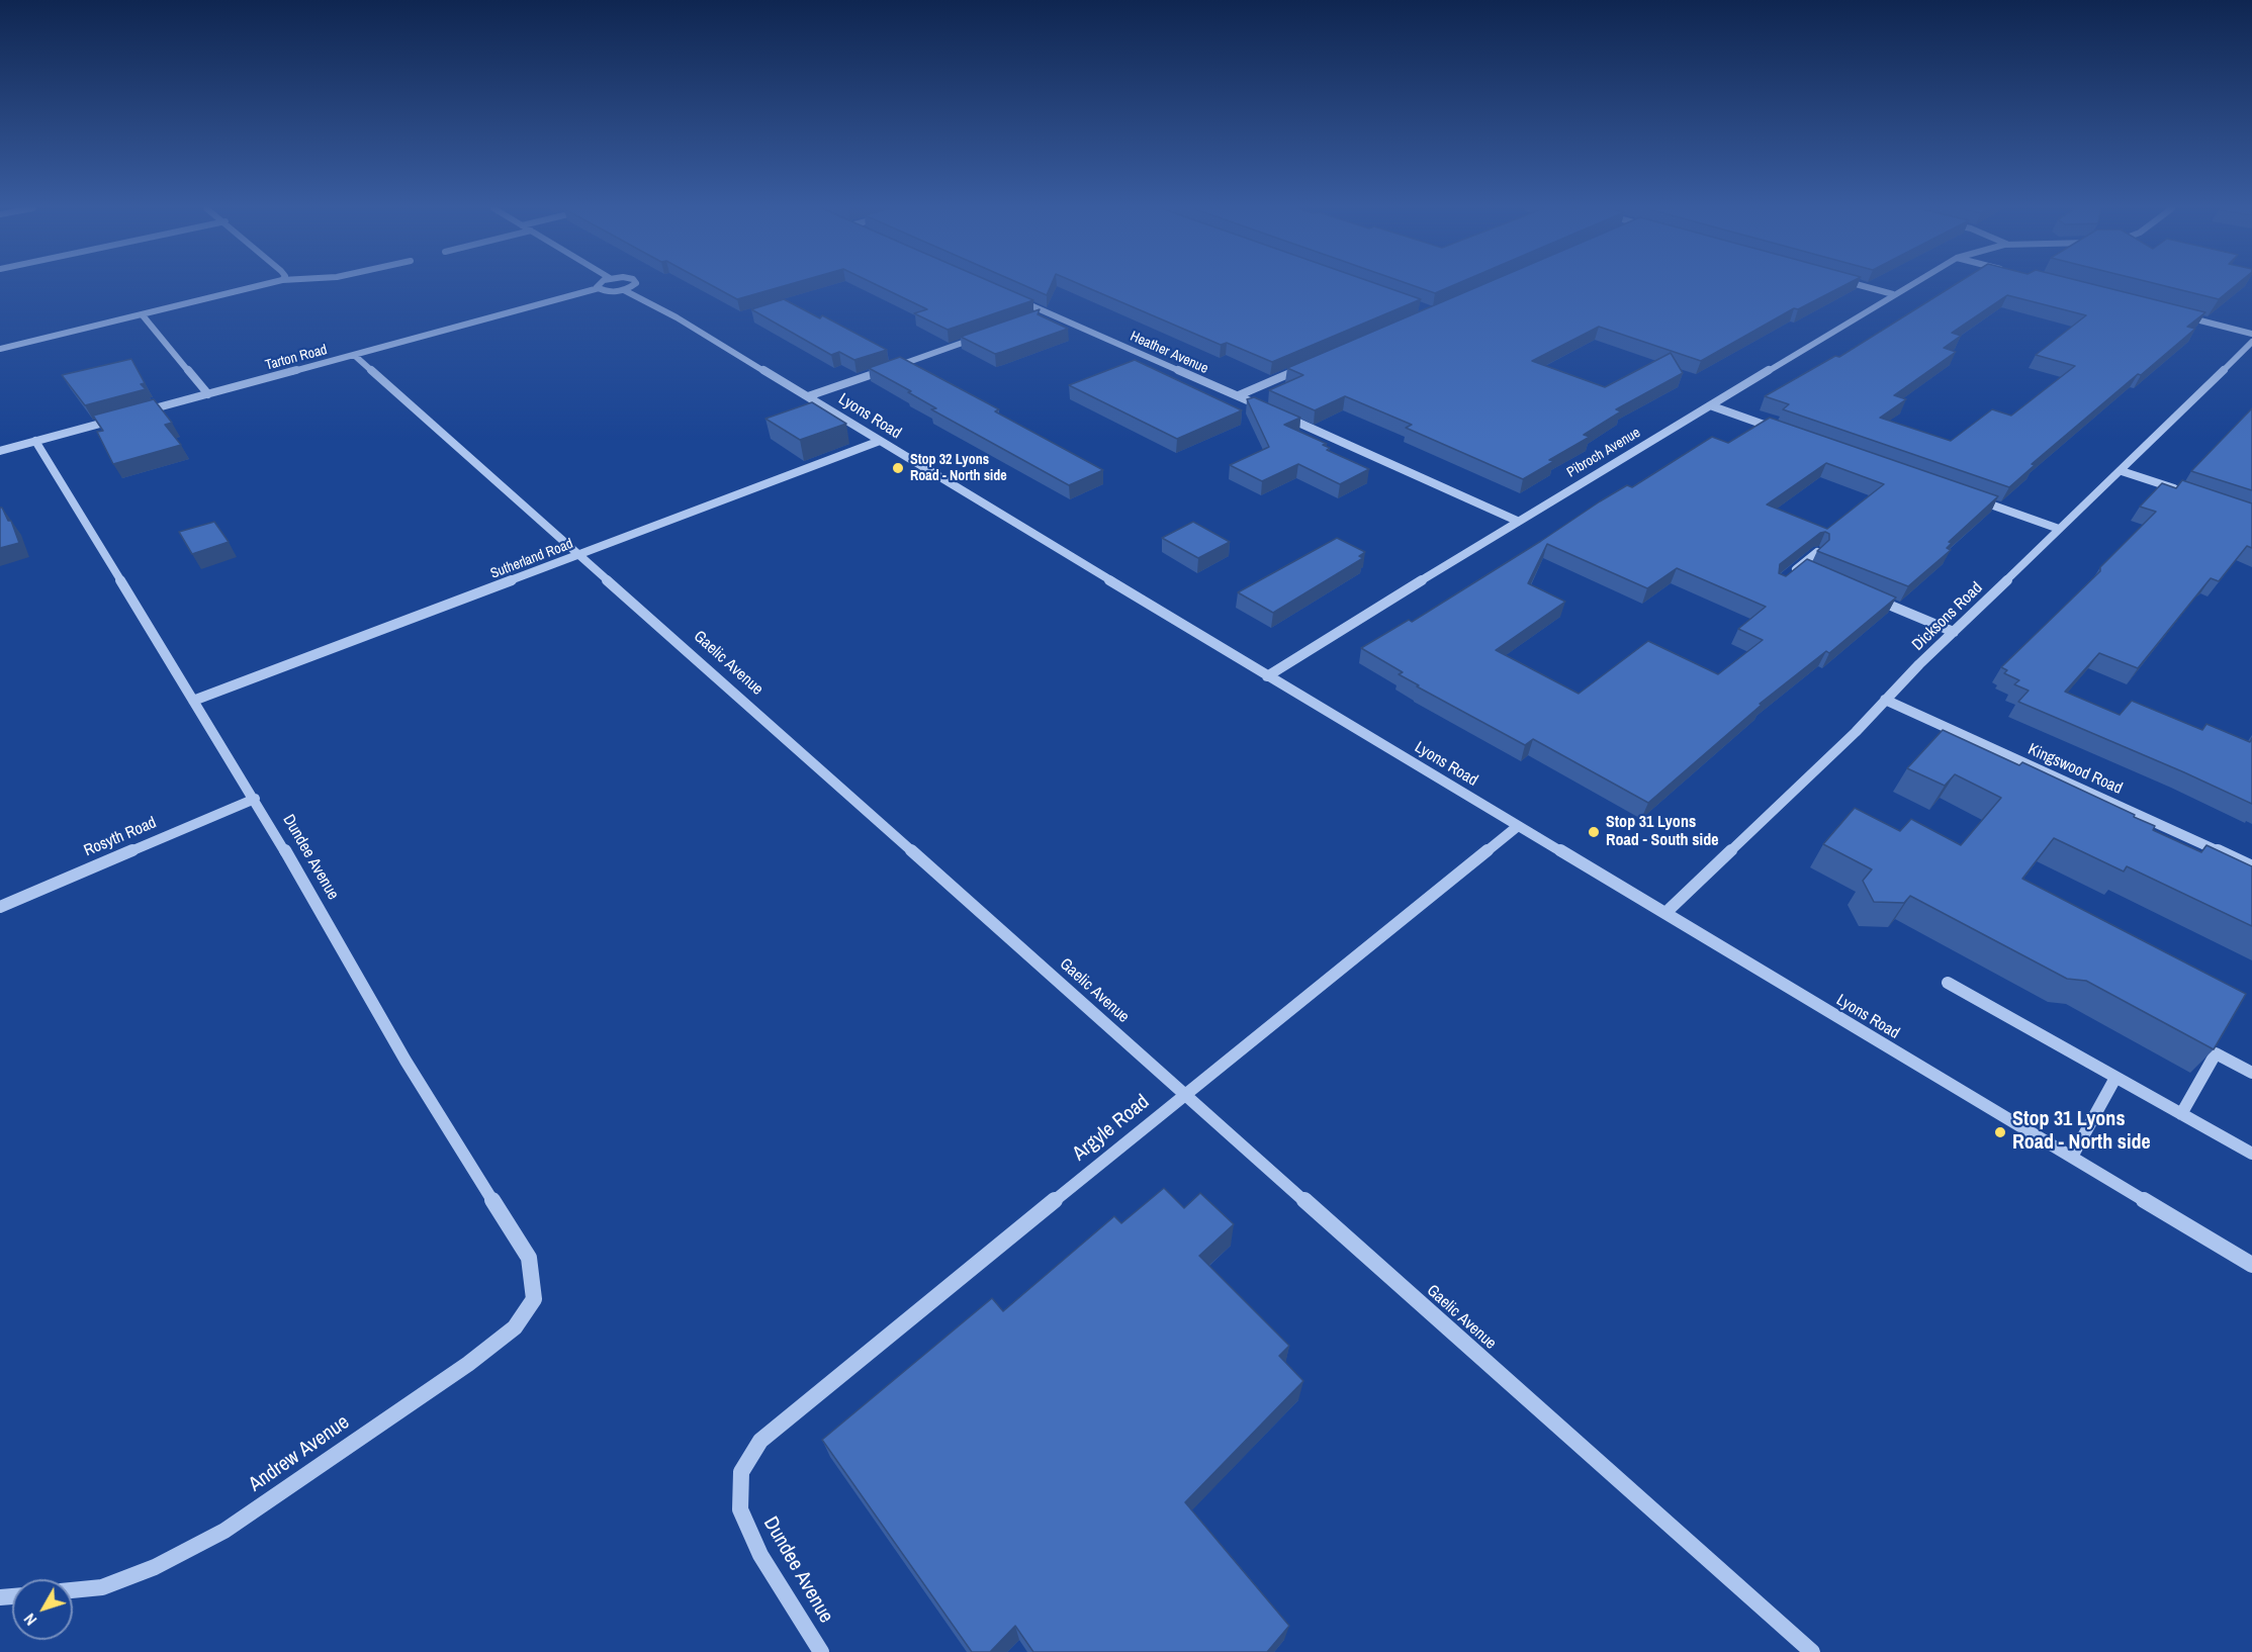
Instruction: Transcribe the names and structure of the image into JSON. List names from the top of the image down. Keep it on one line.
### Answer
{"streets":{"street":["Heather Avenue","Tarton Road","Lyons Road","Pibroch Avenue","Sutherland Road","Dicksons Road","Gaelic Avenue","Kingswood Road","Rosyth Road","Dundee Avenue","Argyle Road","Andrew Avenue"]},"crossings":[["Tarton Road","Gaelic Avenue"],["Lyons Road","Pibroch Avenue"],["Lyons Road","Sutherland Road"],["Lyons Road","Dicksons Road"],["Lyons Road","Argyle Road"],["Sutherland Road","Gaelic Avenue"],["Sutherland Road","Dundee Avenue"],["Dicksons Road","Kingswood Road"],["Gaelic Avenue","Argyle Road"],["Rosyth Road","Dundee Avenue"],["Dundee Avenue","Argyle Road"],["Dundee Avenue","Andrew Avenue"]],"places":["Stop 32 Lyons Road - North side","Stop 31 Lyons Road - South side","Stop 31 Lyons Road - North side"],"north":"bottom left"}
